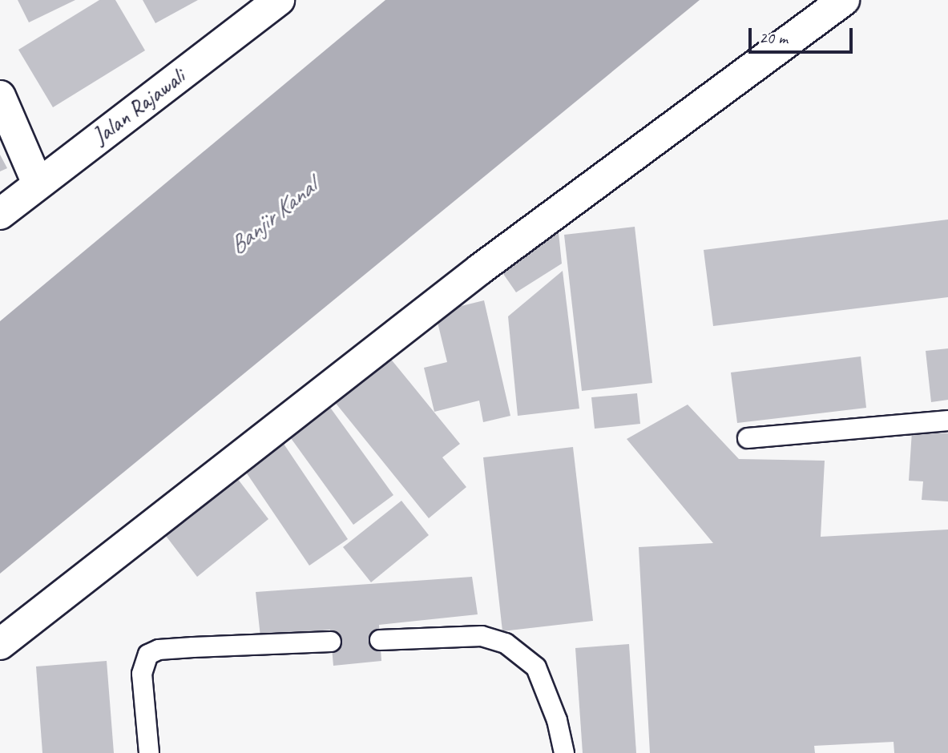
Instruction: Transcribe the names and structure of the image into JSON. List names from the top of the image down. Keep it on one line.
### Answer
{"streets":{"street":["Jalan Rajawali"]},"water":["Banjir Kanal"],"scale_bar":"20 m"}
